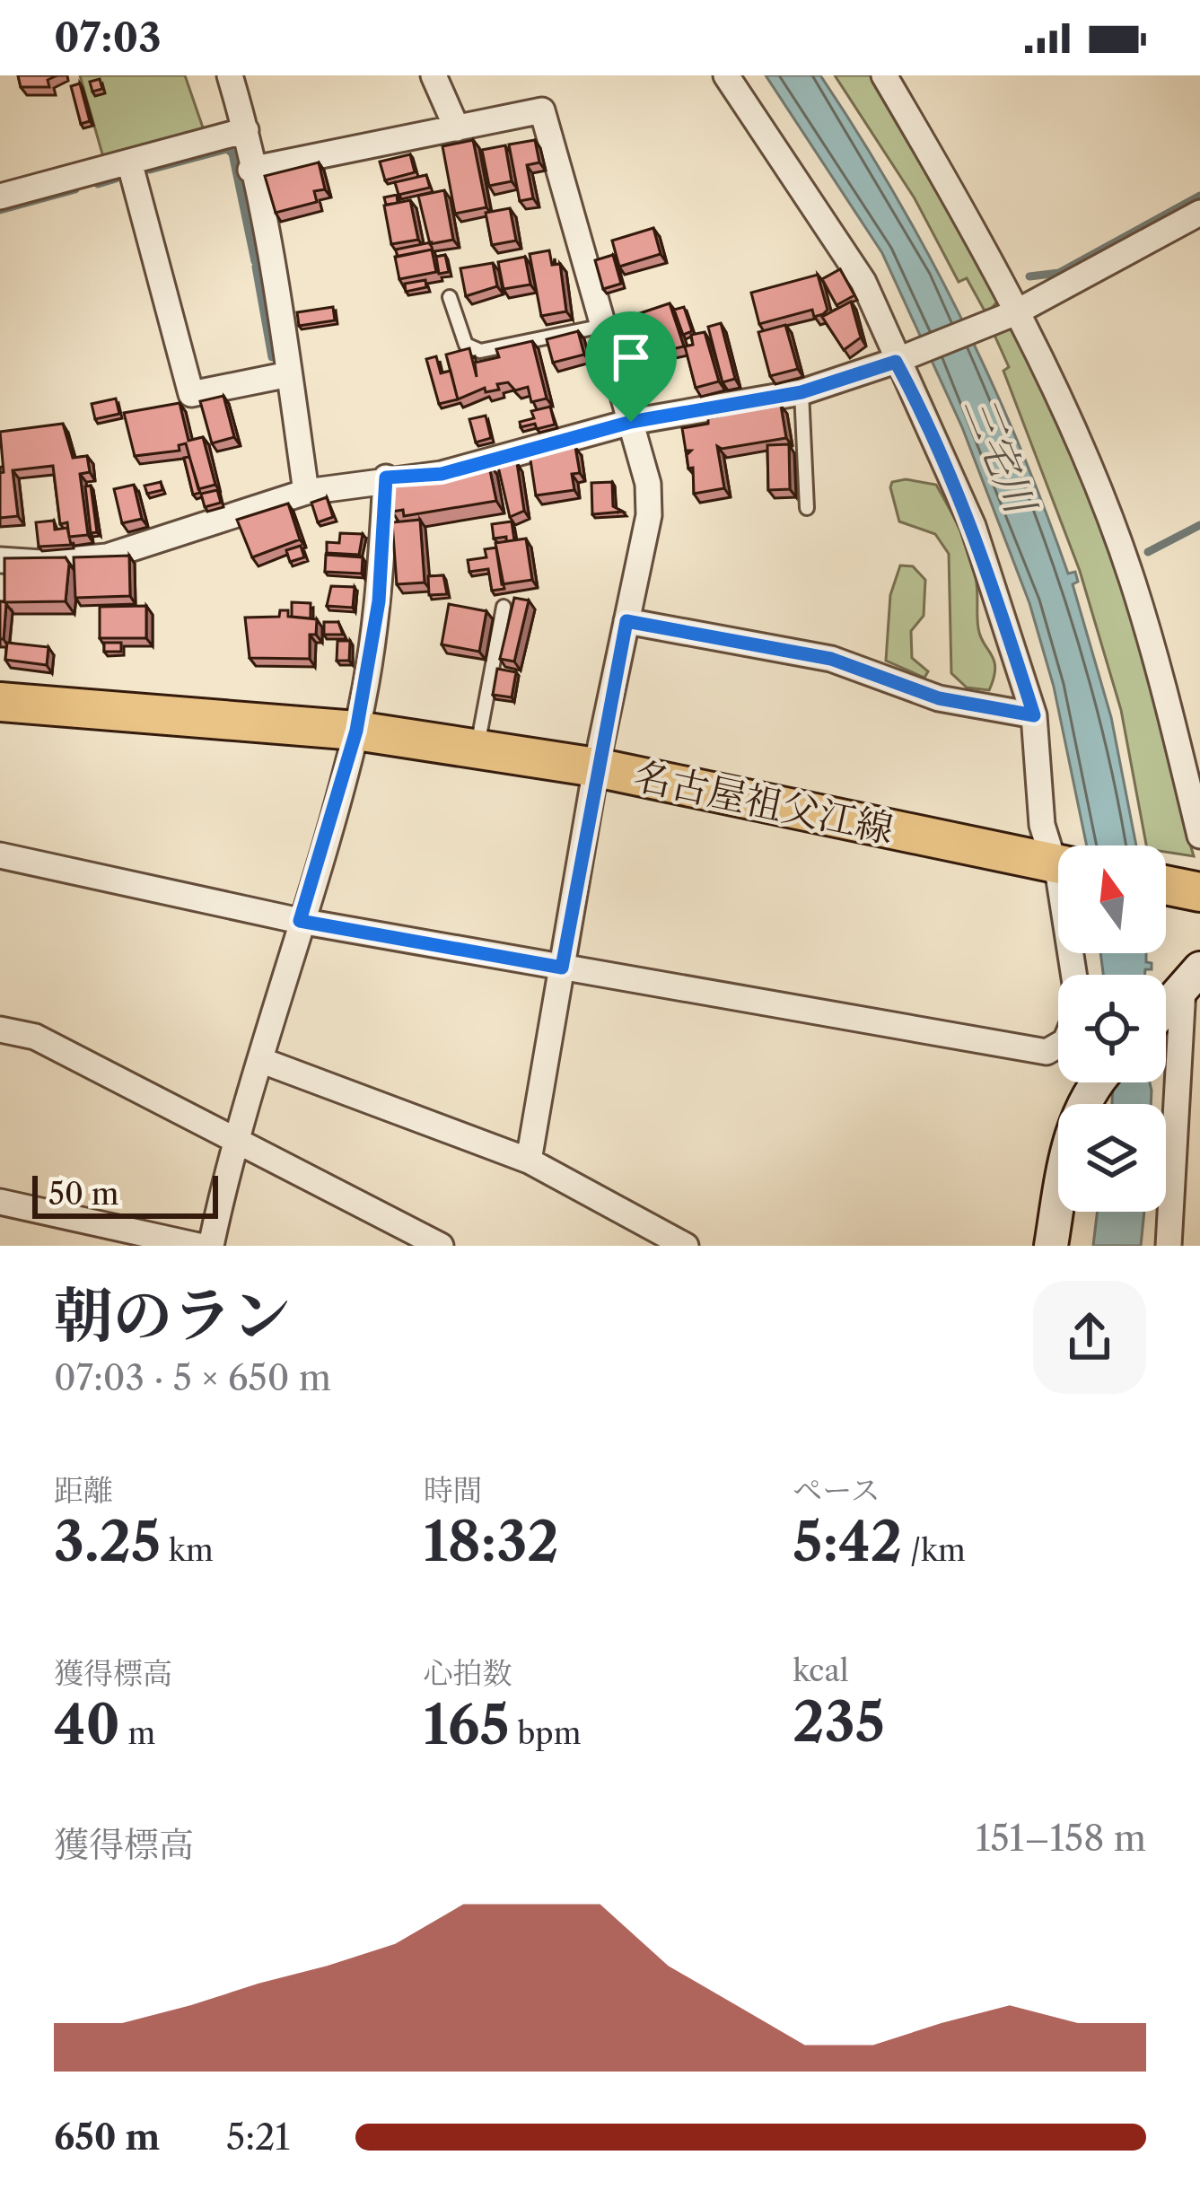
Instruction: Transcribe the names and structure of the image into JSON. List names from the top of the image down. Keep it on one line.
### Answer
{"streets":{"main road":["名古屋祖父江線"]},"water":["三宅川"],"scale_bar":"50 m","north":"top","page":{"status":"07:03","scale":"50 m","heading":["朝のラン","07:03 · 5 × 650 m"],"stats":[["距離","3.25 km"],["時間","18:32"],["ペース","5:42 /km"],["獲得標高","40 m"],["心拍数","165 bpm"],["kcal","235"]],"chart":["獲得標高","151–158 m"],"list":[{"name":"650 m","note":"5:21"}]}}
